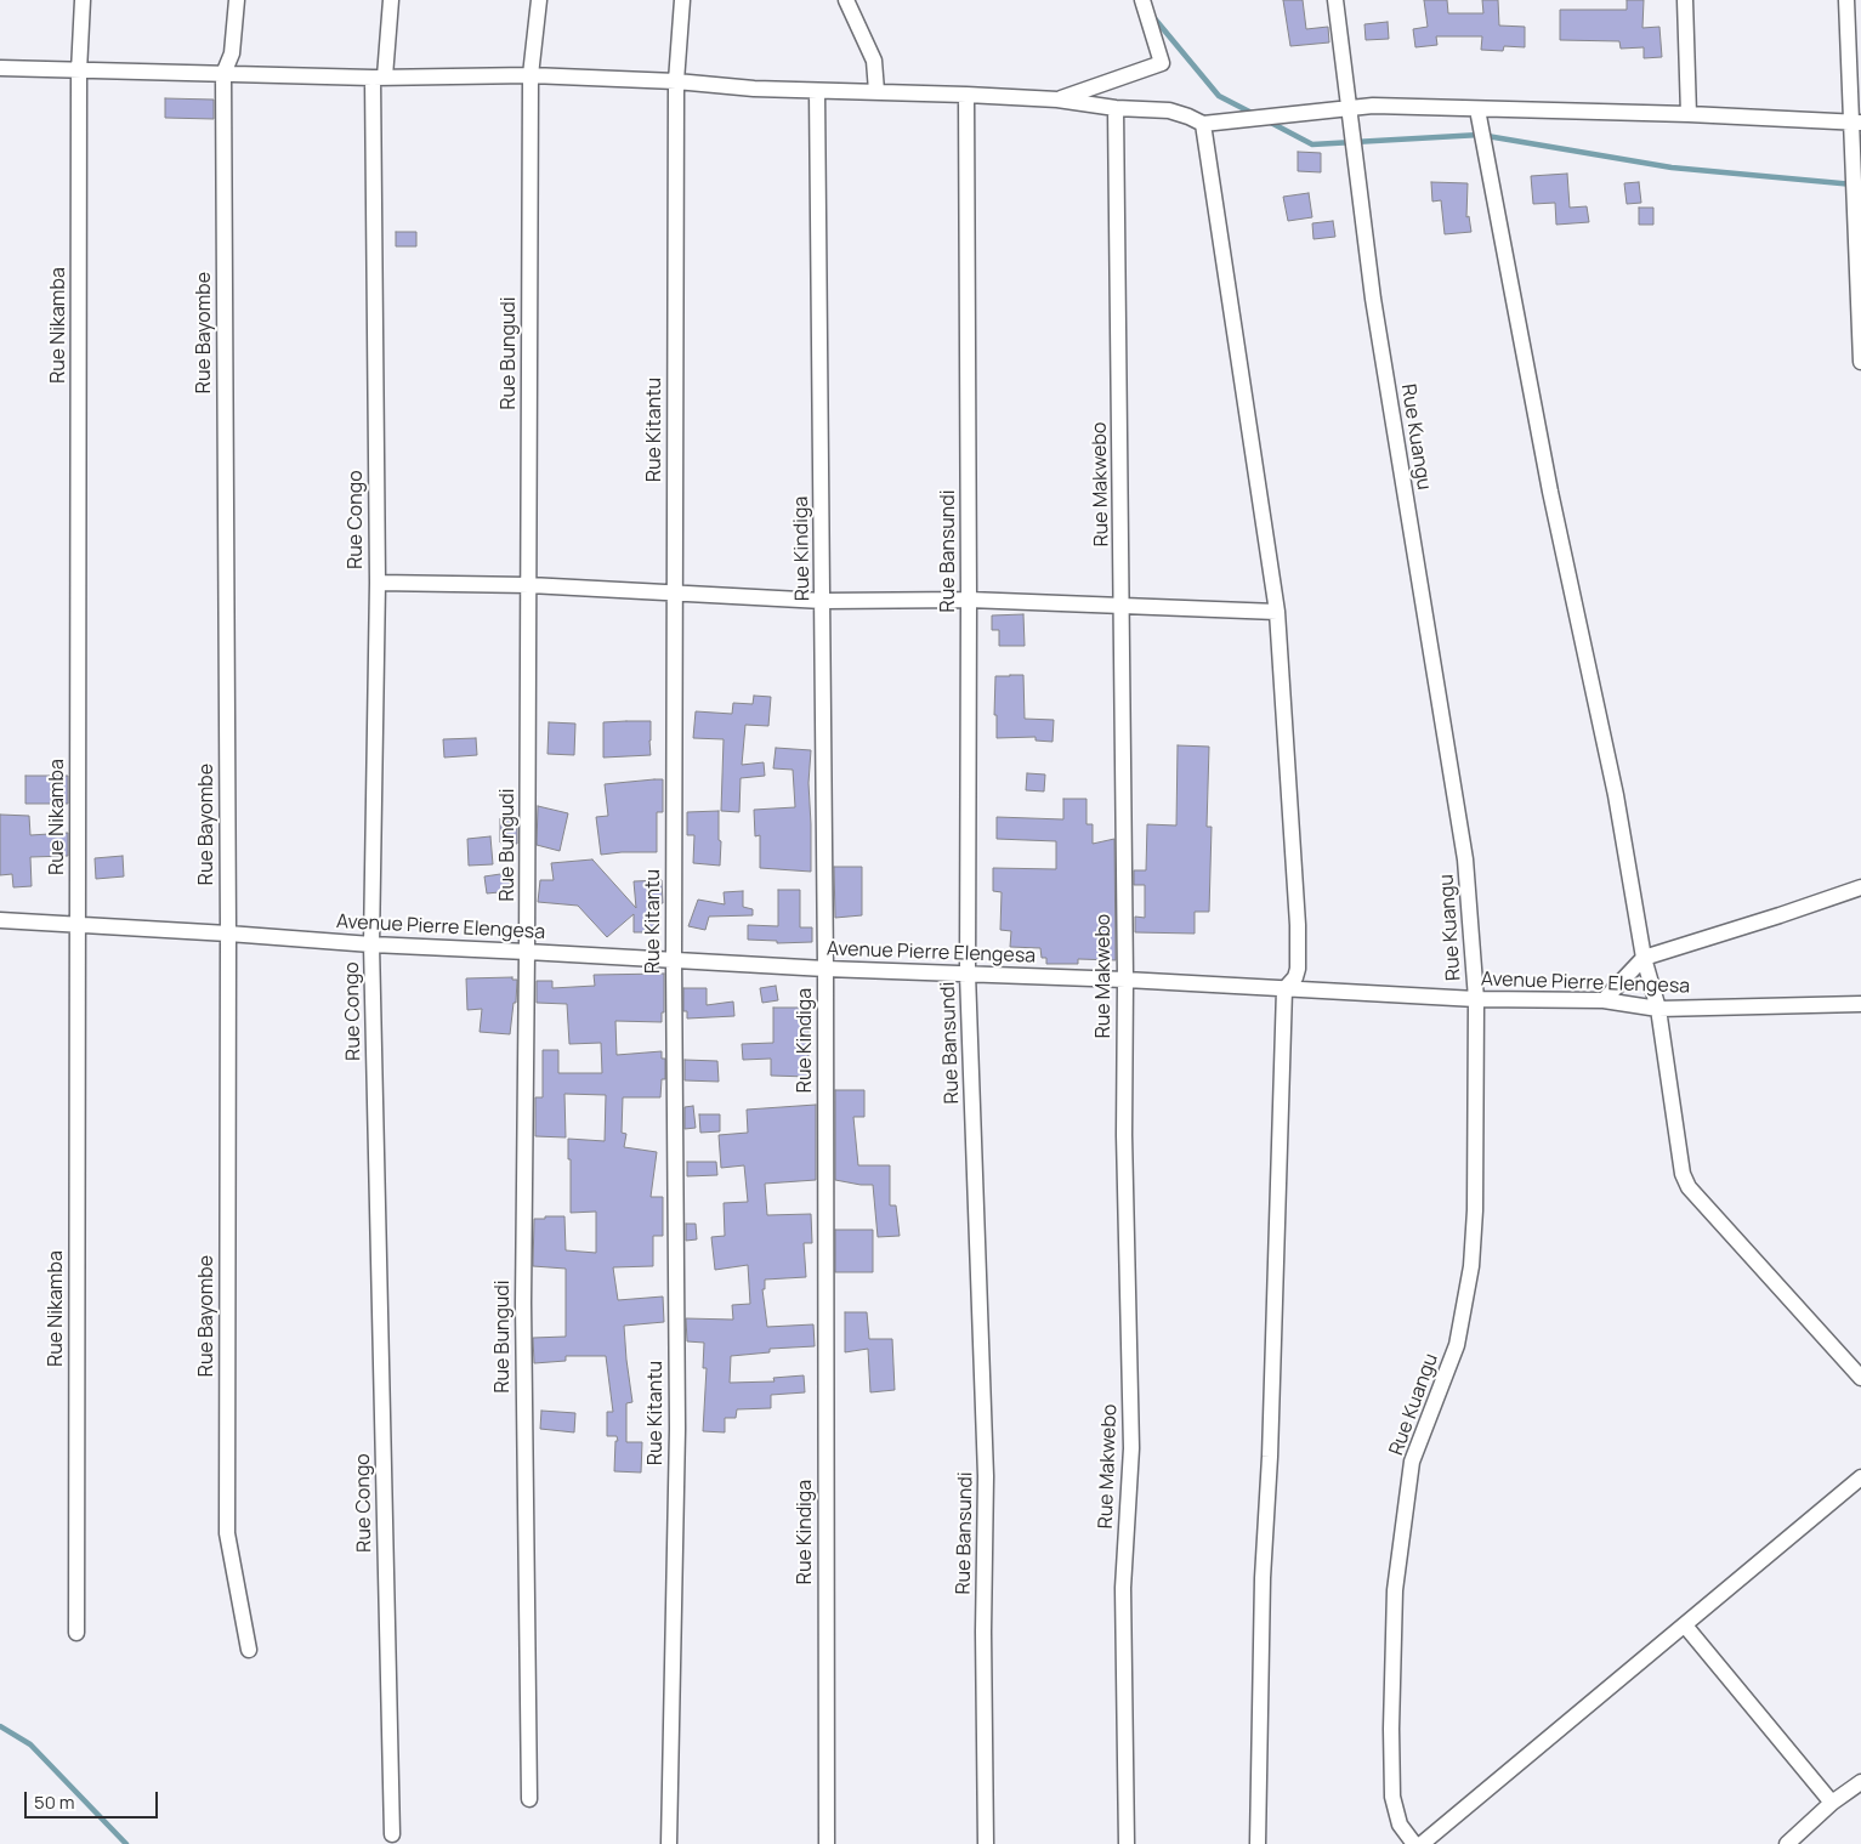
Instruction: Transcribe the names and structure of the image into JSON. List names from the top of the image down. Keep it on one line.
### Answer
{"streets":{"street":["Rue Nikamba","Rue Bayombe","Rue Bungudi","Rue Kitantu","Rue Kuangu","Rue Makwebo","Rue Congo","Rue Kindiga","Rue Bansundi","Avenue Pierre Elengesa"]},"crossings":[["Rue Nikamba","Avenue Pierre Elengesa"],["Rue Bayombe","Avenue Pierre Elengesa"],["Rue Bungudi","Avenue Pierre Elengesa"],["Rue Kitantu","Avenue Pierre Elengesa"],["Rue Kuangu","Avenue Pierre Elengesa"],["Rue Makwebo","Avenue Pierre Elengesa"],["Rue Congo","Avenue Pierre Elengesa"],["Rue Kindiga","Avenue Pierre Elengesa"],["Rue Bansundi","Avenue Pierre Elengesa"]],"scale_bar":"50 m"}
